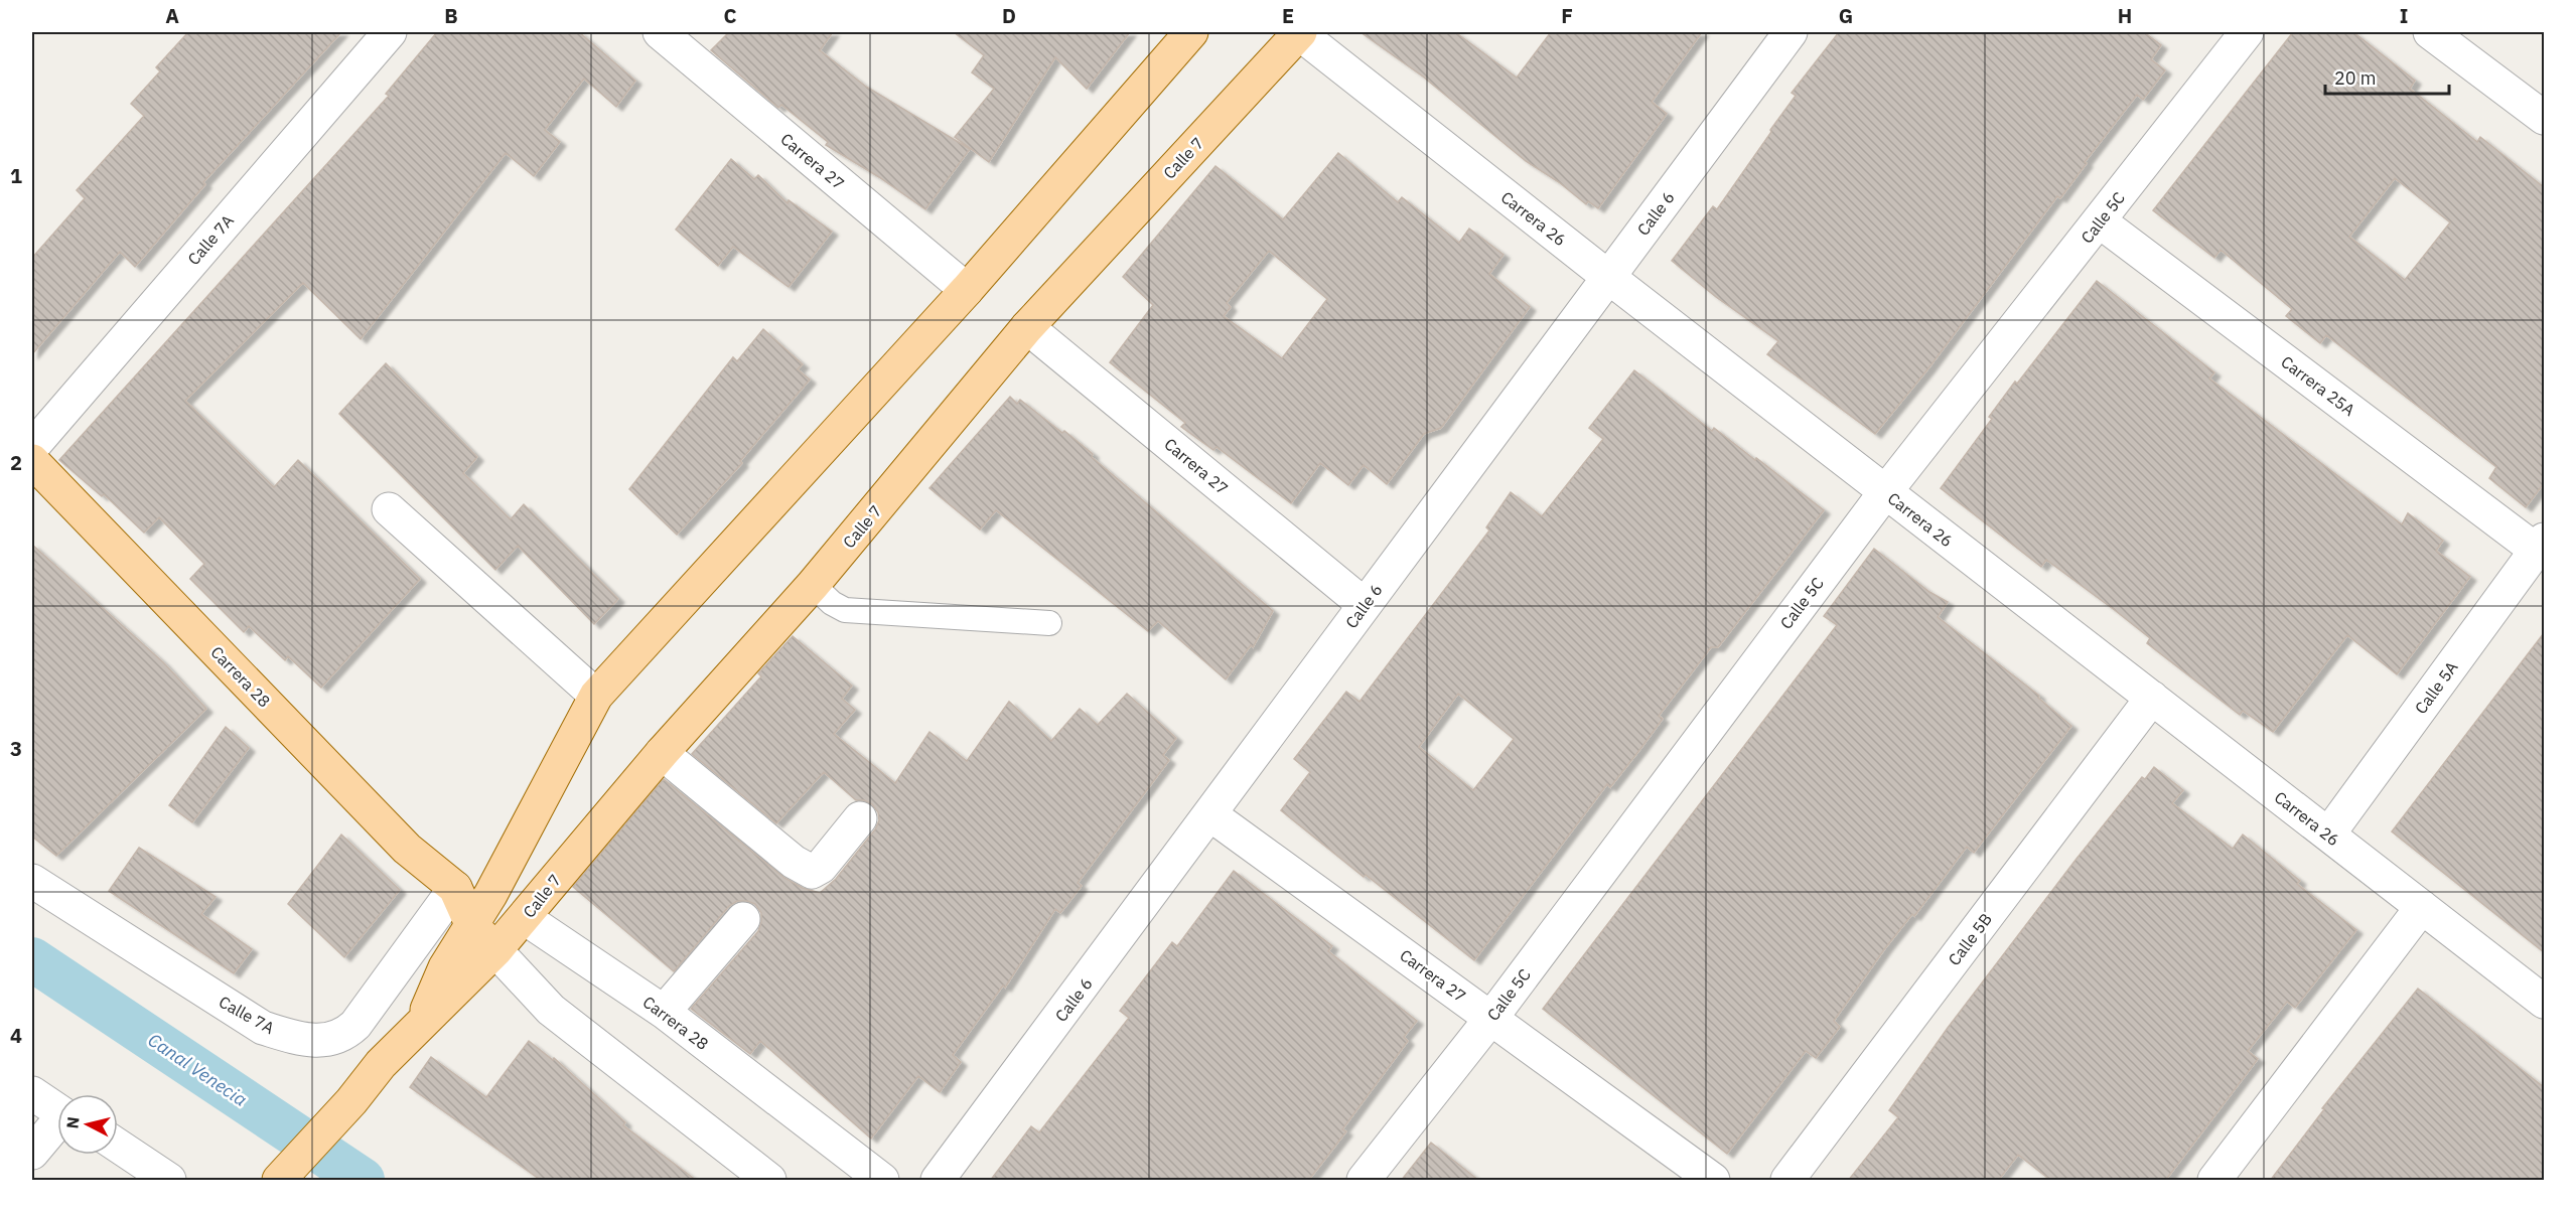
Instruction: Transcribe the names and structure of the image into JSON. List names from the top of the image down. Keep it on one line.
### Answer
{"streets":{"main road":["Calle 7","Carrera 28"],"street":["Carrera 27","Calle 6","Calle 5C","Carrera 26","Calle 7A","Carrera 25A","Calle 5A","Calle 5B"]},"crossings":[["Calle 7","Carrera 27"],["Calle 7","Carrera 26"],["Calle 7","Carrera 28"],["Carrera 27","Calle 6"],["Carrera 27","Calle 5C"],["Calle 6","Carrera 26"],["Calle 5C","Carrera 26"],["Calle 5C","Carrera 25A"],["Carrera 26","Calle 5A"],["Carrera 26","Calle 5B"],["Carrera 25A","Calle 5A"]],"water":["Canal Venecia"],"scale_bar":"20 m","north":"left","grid":{"columns":["A","B","C","D","E","F","G","H","I"],"rows":["1","2","3","4"]}}
